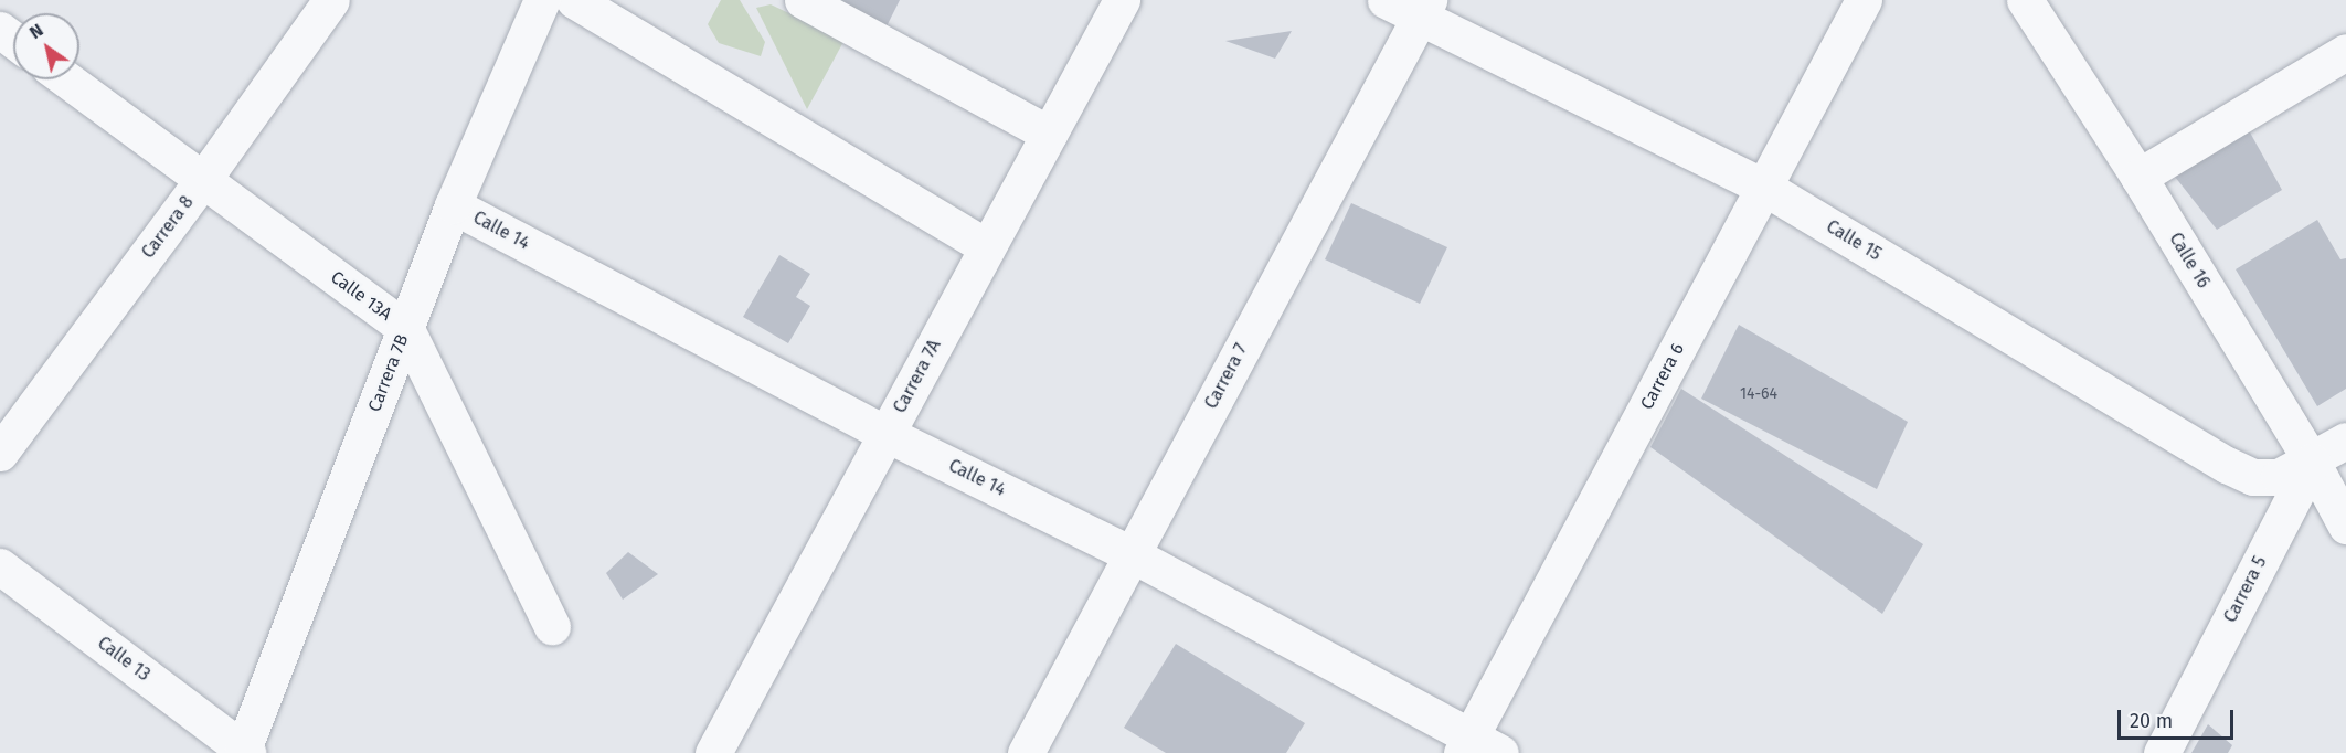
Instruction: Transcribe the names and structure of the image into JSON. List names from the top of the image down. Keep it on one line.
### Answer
{"streets":{"street":["Carrera 8","Calle 14","Calle 15","Calle 16","Calle 13A","Carrera 7B","Carrera 7A","Carrera 7","Carrera 6","Carrera 5","Calle 13"]},"crossings":[["Carrera 8","Calle 13A"],["Calle 14","Carrera 7B"],["Calle 14","Carrera 7A"],["Calle 14","Carrera 7"],["Calle 14","Carrera 6"],["Calle 15","Calle 16"],["Calle 15","Carrera 7"],["Calle 15","Carrera 6"],["Calle 15","Carrera 5"],["Calle 16","Carrera 5"],["Calle 13A","Carrera 7B"],["Carrera 7B","Calle 13"]],"house_numbers":["14-64"],"scale_bar":"20 m","north":"top left"}
